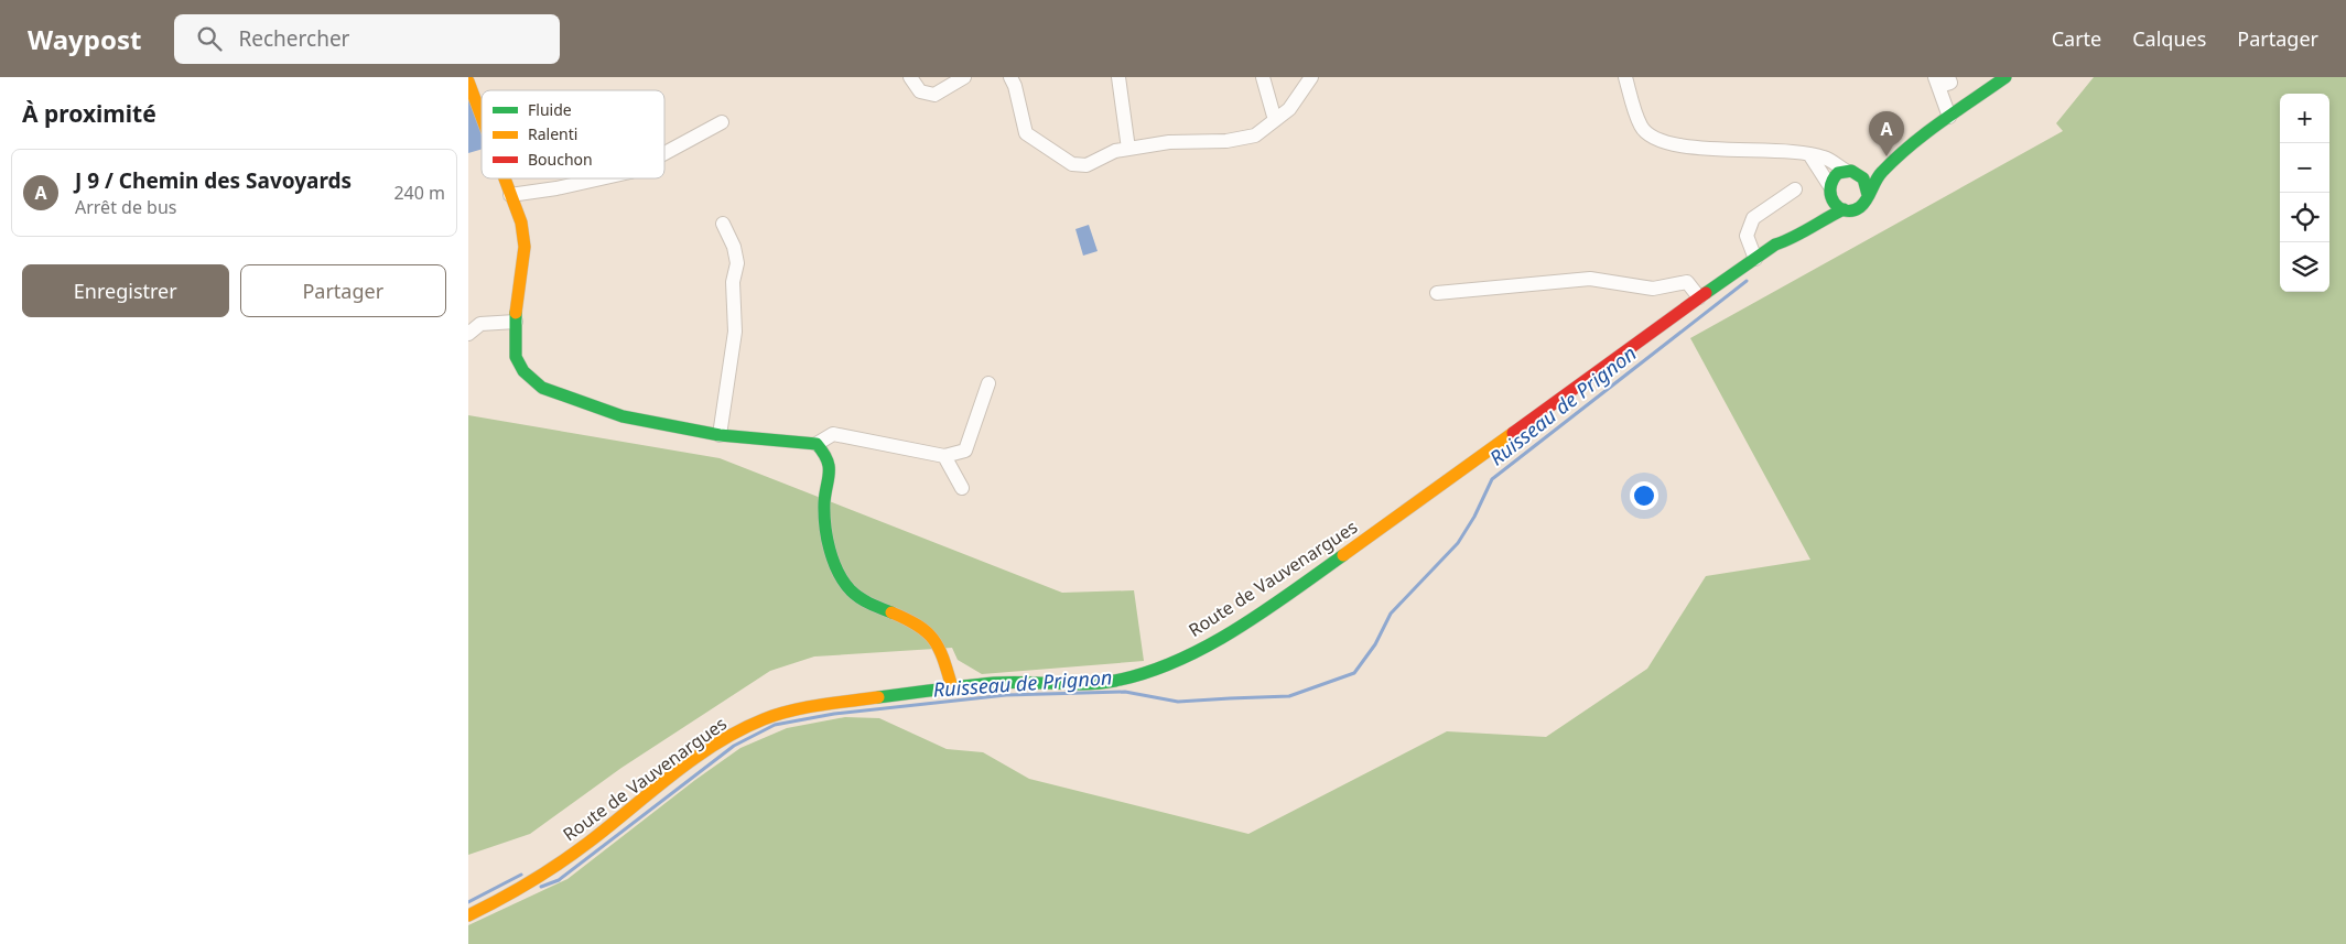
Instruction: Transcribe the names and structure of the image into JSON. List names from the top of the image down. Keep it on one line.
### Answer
{"streets":{"main road":["Route de Vauvenargues"]},"water":["Ruisseau de Prignon"],"legend":["Fluide","Ralenti","Bouchon"],"page":{"header":"Waypost","search":"Rechercher","nav":["Carte","Calques","Partager"],"heading":"À proximité","map_buttons":["+","−"],"pins":"A","list":[{"mark":"A","name":"J 9 / Chemin des Savoyards","note":"Arrêt de bus","value":"240 m"}],"buttons":["Enregistrer","Partager"]}}
